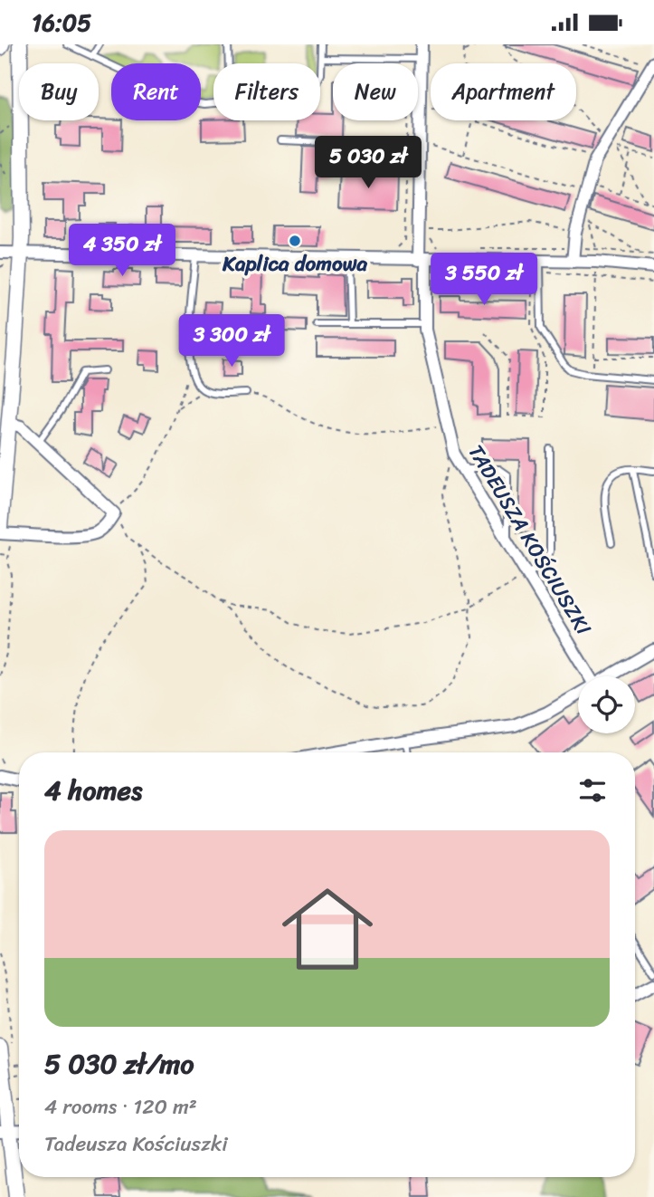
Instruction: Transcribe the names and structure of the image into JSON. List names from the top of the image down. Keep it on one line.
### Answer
{"streets":{"street":["TADEUSZA KOŚCIUSZKI"]},"places":["Kaplica domowa"],"page":{"status":"16:05","chip":["Buy","Rent","Filters","New","Apartment"],"price":["5 030 zł","4 350 zł","3 550 zł","3 300 zł"],"heading":"4 homes","list":[{"name":"5 030 zł/mo","note":"4 rooms · 120 m² · Tadeusza Kościuszki"}]}}
